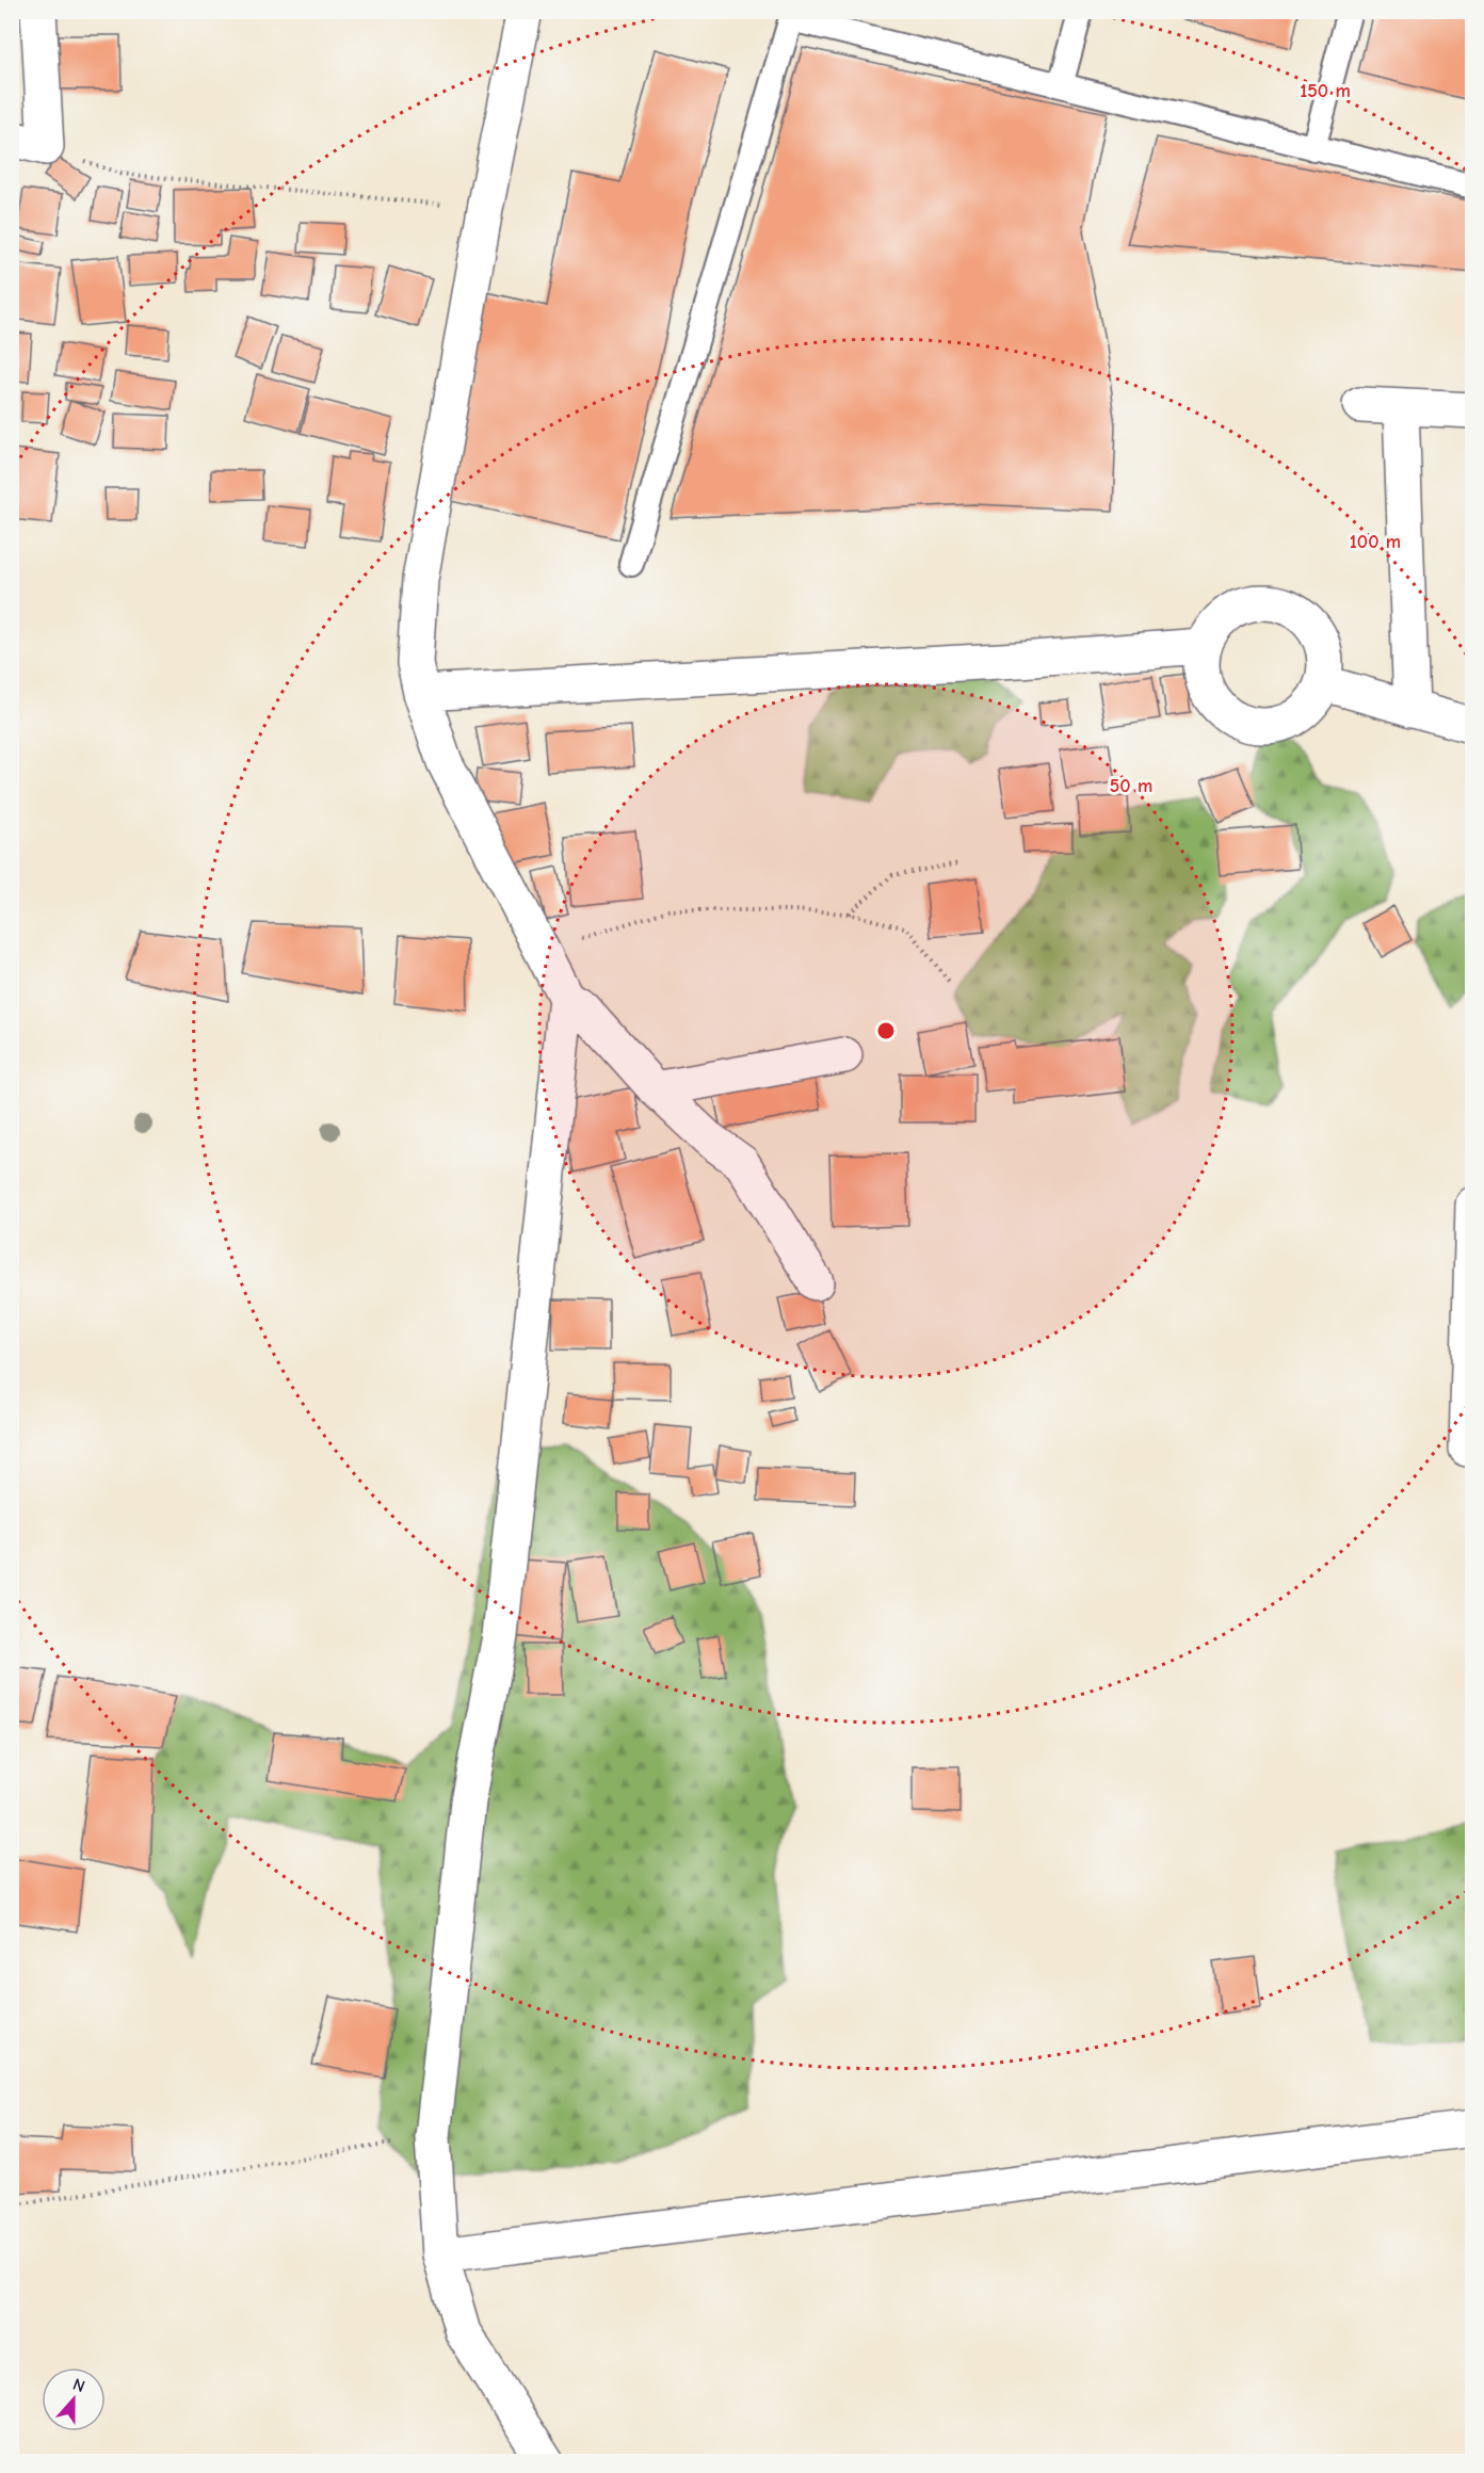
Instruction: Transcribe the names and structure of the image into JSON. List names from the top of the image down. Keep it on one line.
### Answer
{"north":"top","rings":["150 m","100 m","50 m"]}
